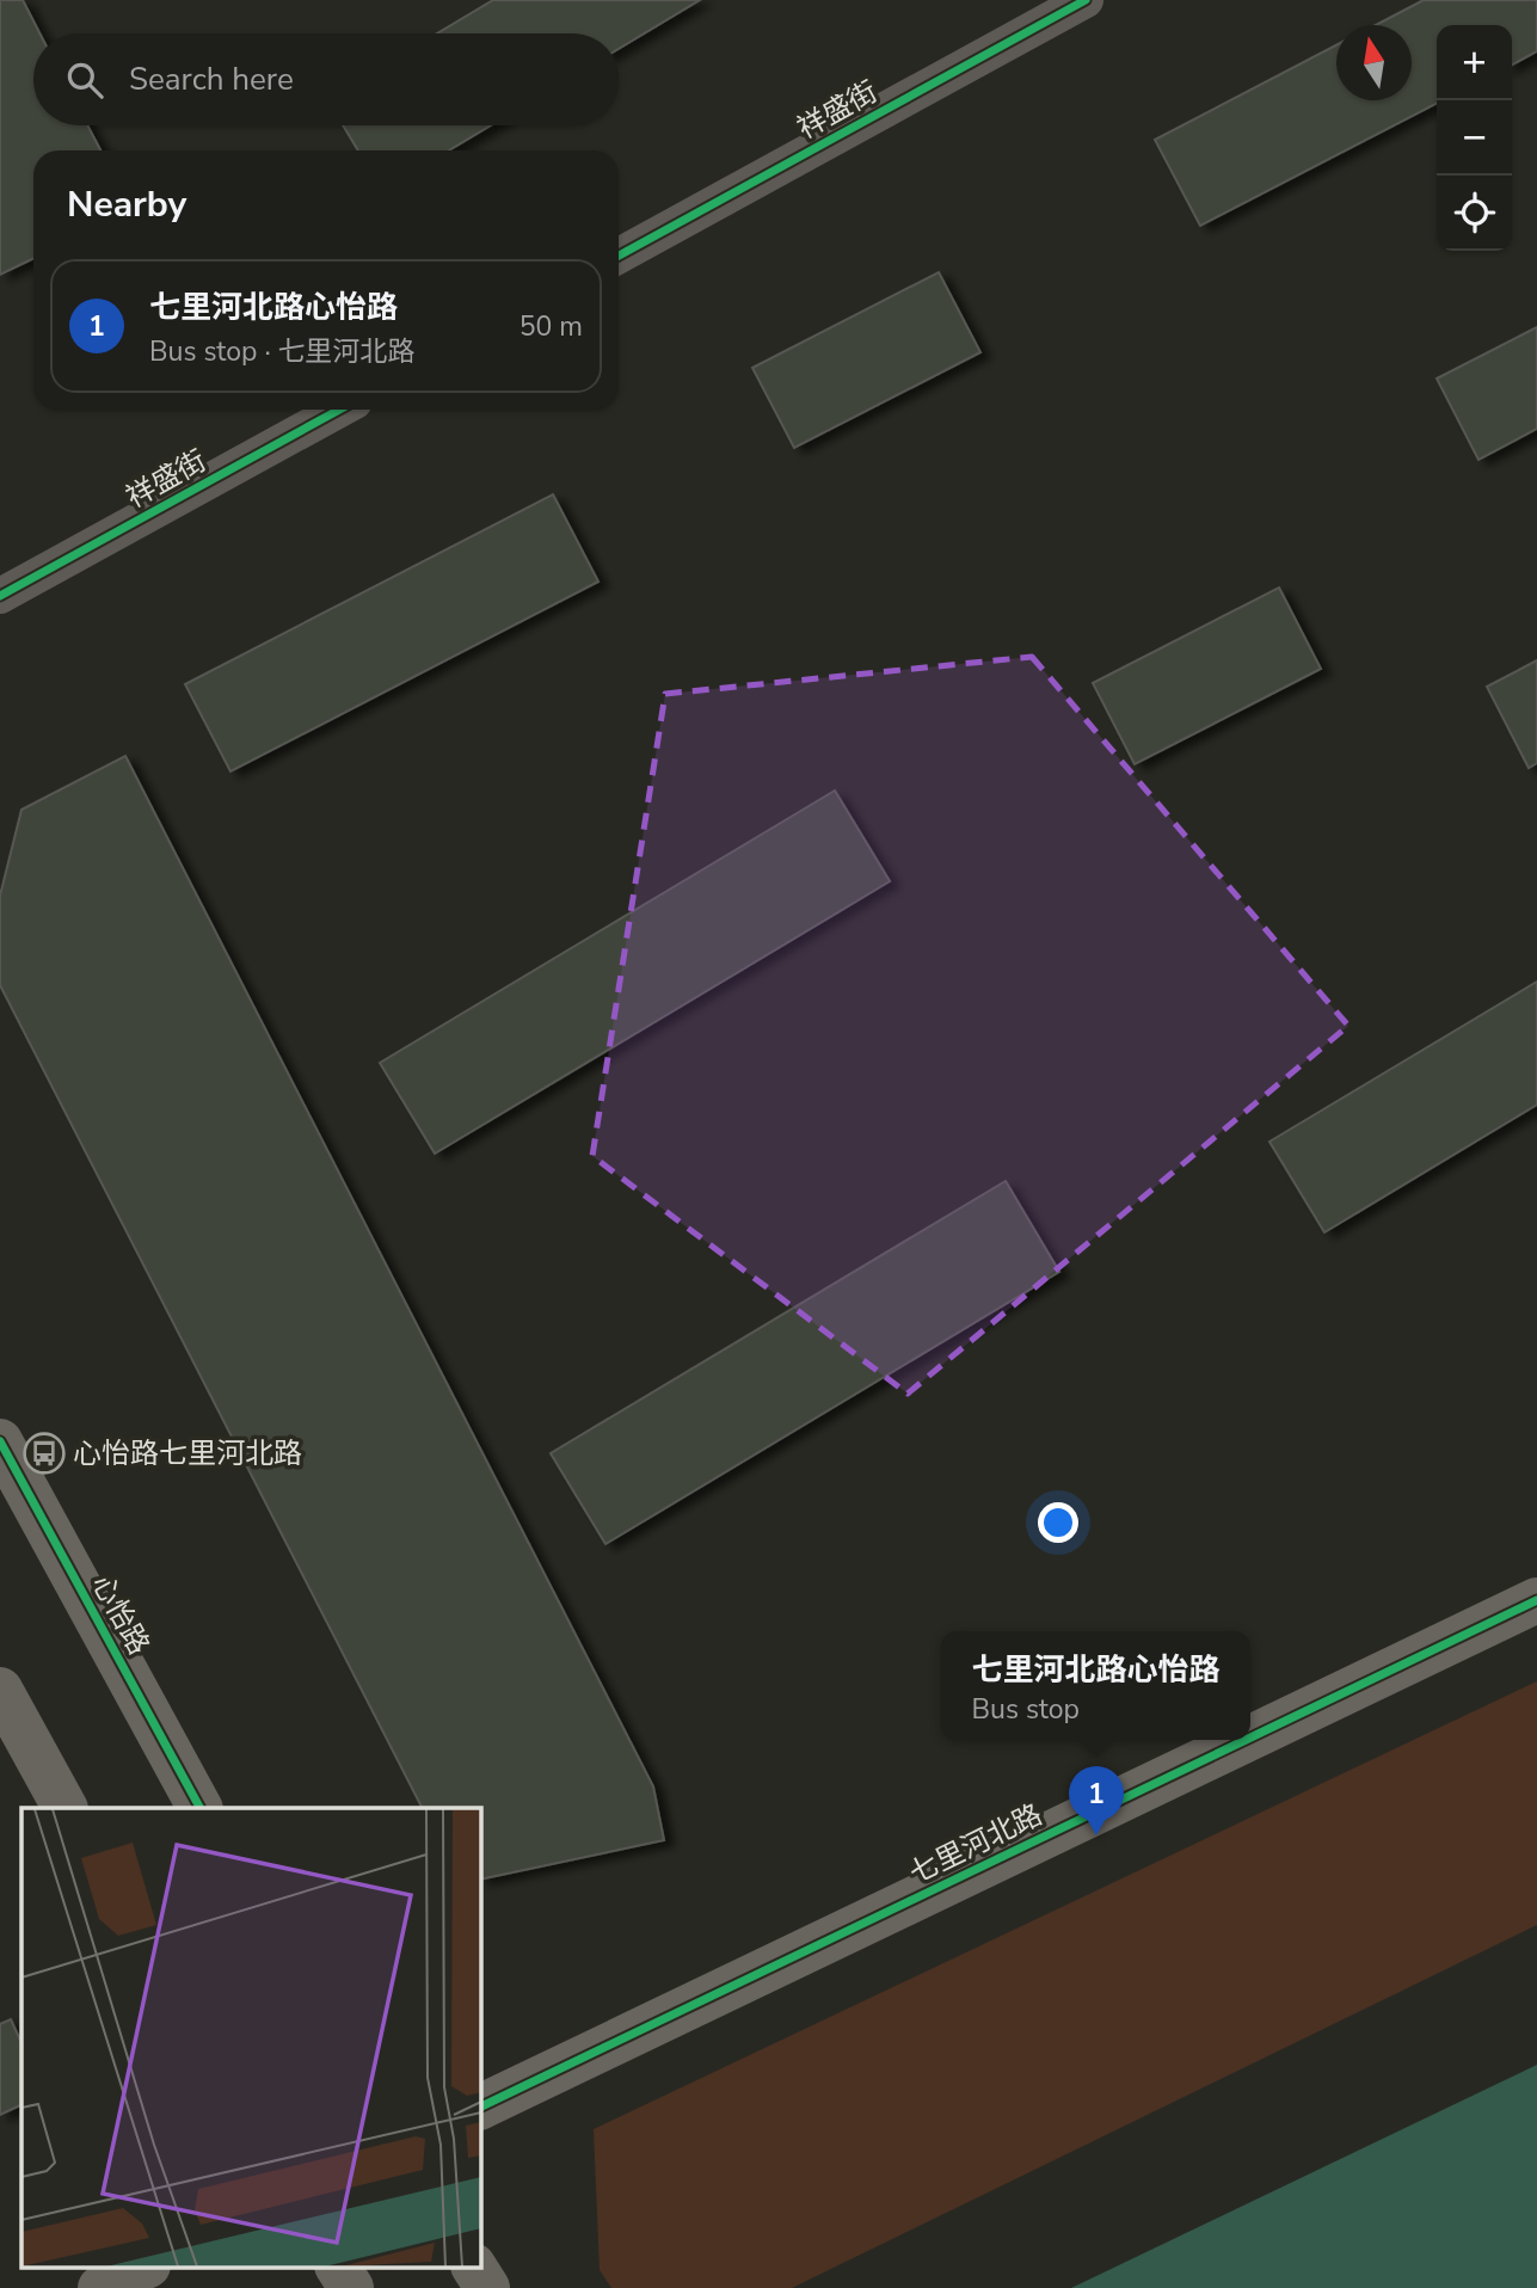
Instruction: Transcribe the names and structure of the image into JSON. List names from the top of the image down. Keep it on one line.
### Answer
{"streets":{"street":["祥盛街","心怡路","七里河北路"]},"places":{"bus stop":["心怡路七里河北路"]},"north":"top","page":{"map_buttons":["+","−"],"search":"Search here","heading":"Nearby","list":[{"mark":"1","name":"七里河北路心怡路","note":"Bus stop · 七里河北路","value":"50 m"}],"popup":["七里河北路心怡路","Bus stop"],"pins":"1"}}
